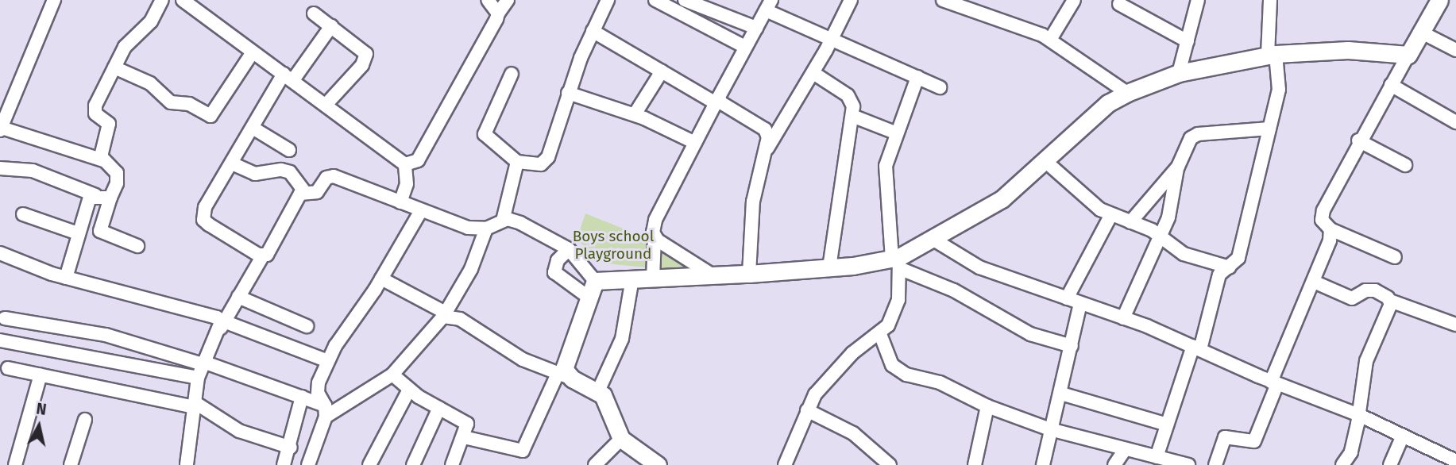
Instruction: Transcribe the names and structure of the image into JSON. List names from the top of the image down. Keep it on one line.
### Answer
{"parks":["Boys school Playground"],"north":"top"}
